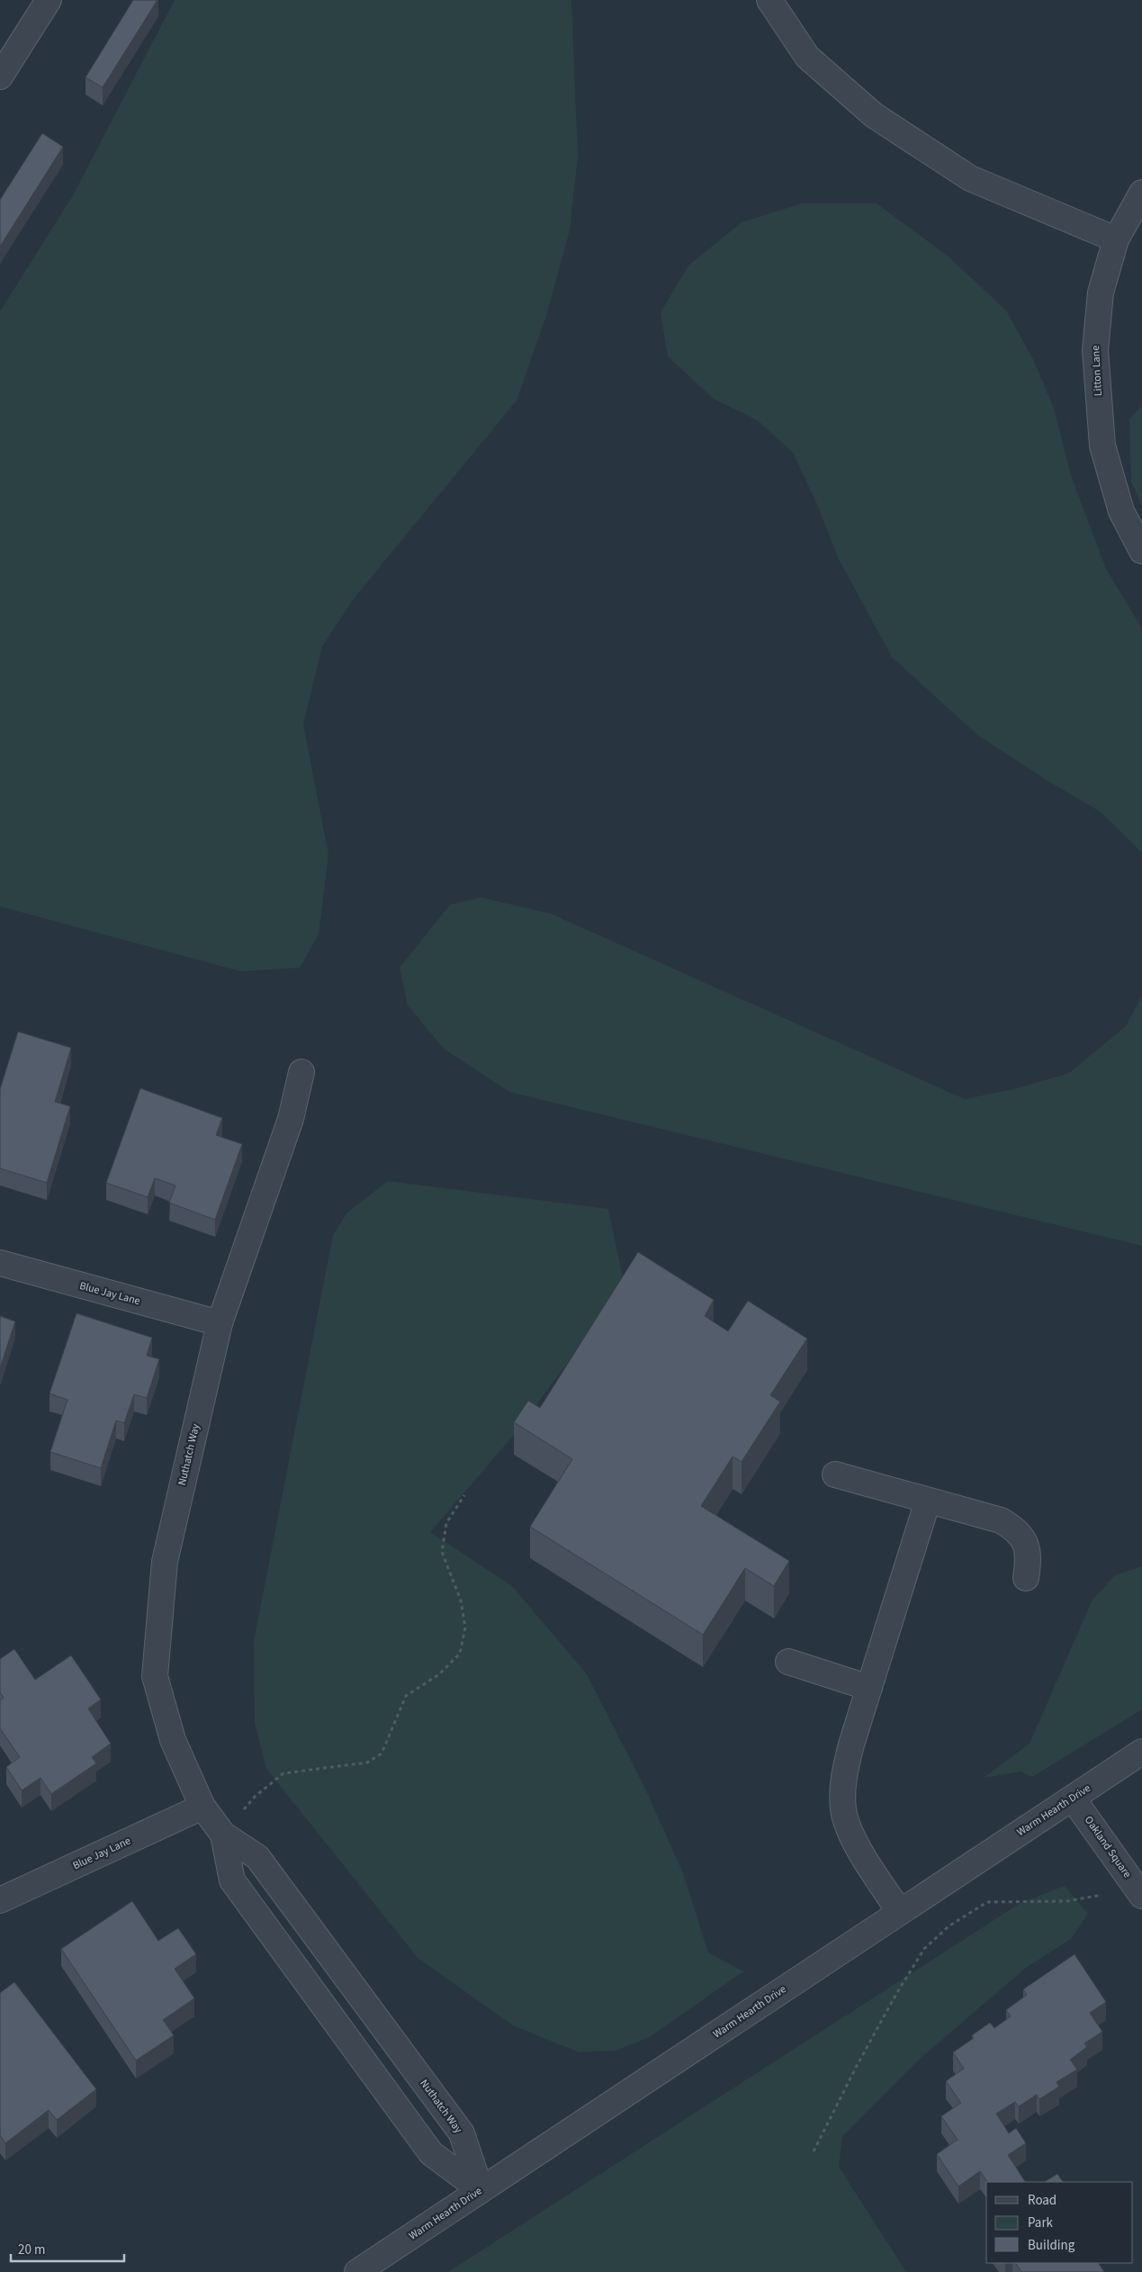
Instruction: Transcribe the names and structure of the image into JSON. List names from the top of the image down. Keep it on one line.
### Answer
{"streets":{"street":["Litton Lane","Blue Jay Lane","Nuthatch Way","Warm Hearth Drive","Oakland Square"]},"crossings":[["Blue Jay Lane","Nuthatch Way"],["Nuthatch Way","Warm Hearth Drive"],["Warm Hearth Drive","Oakland Square"]],"legend":["Road","Park","Building"],"scale_bar":"20 m"}
